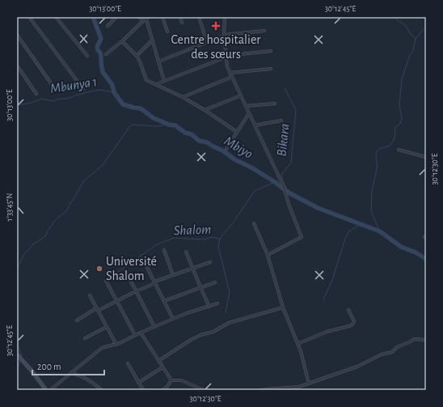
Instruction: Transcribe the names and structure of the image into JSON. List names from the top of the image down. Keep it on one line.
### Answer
{"water":["Mbunya 1","Bikara","Mbiyo","Shalom"],"places":{"health":["Centre hospitalier des sœurs"],"other":["Université Shalom"]},"scale_bar":"200 m","coordinates":["30°13'00\"E","30°12'45\"E","30°12'30\"E","1°33'45\"N"]}
